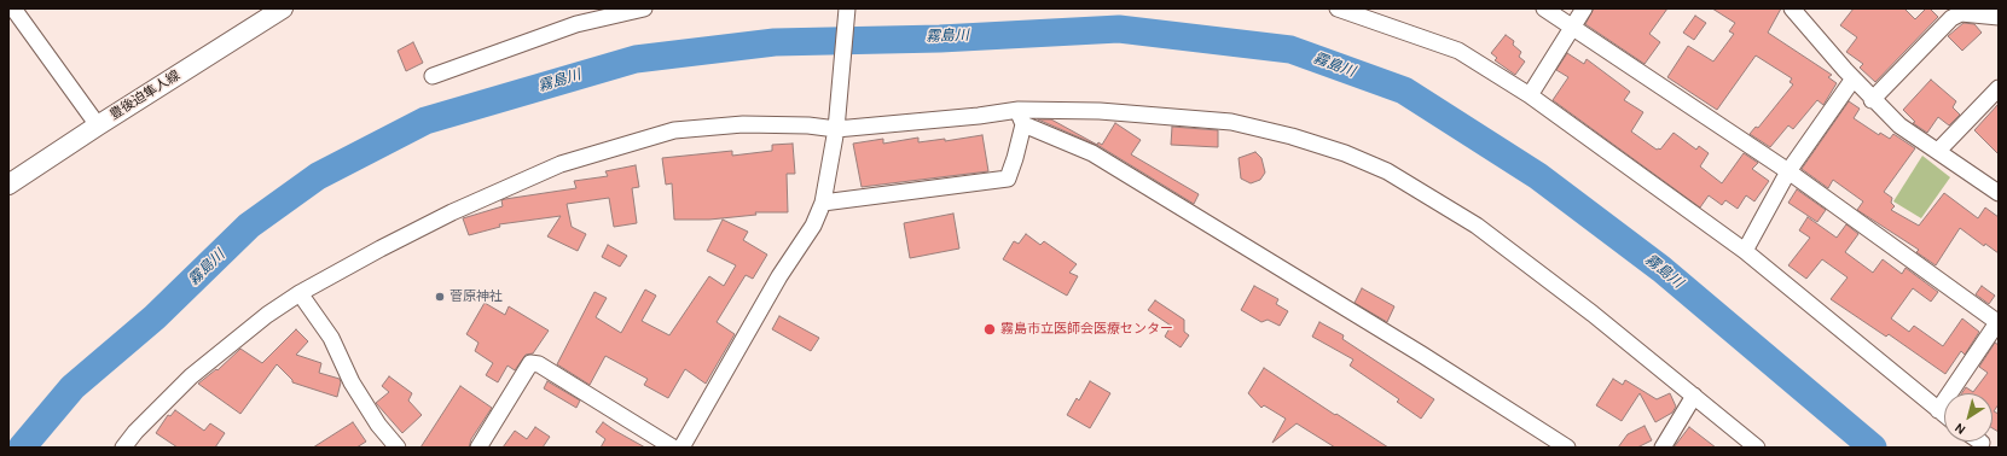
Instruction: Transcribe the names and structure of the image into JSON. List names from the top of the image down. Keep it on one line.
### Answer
{"streets":{"main road":["豊後迫隼人線"]},"water":["霧島川"],"places":["菅原神社","霧島市立医師会医療センター"],"north":"bottom left"}
